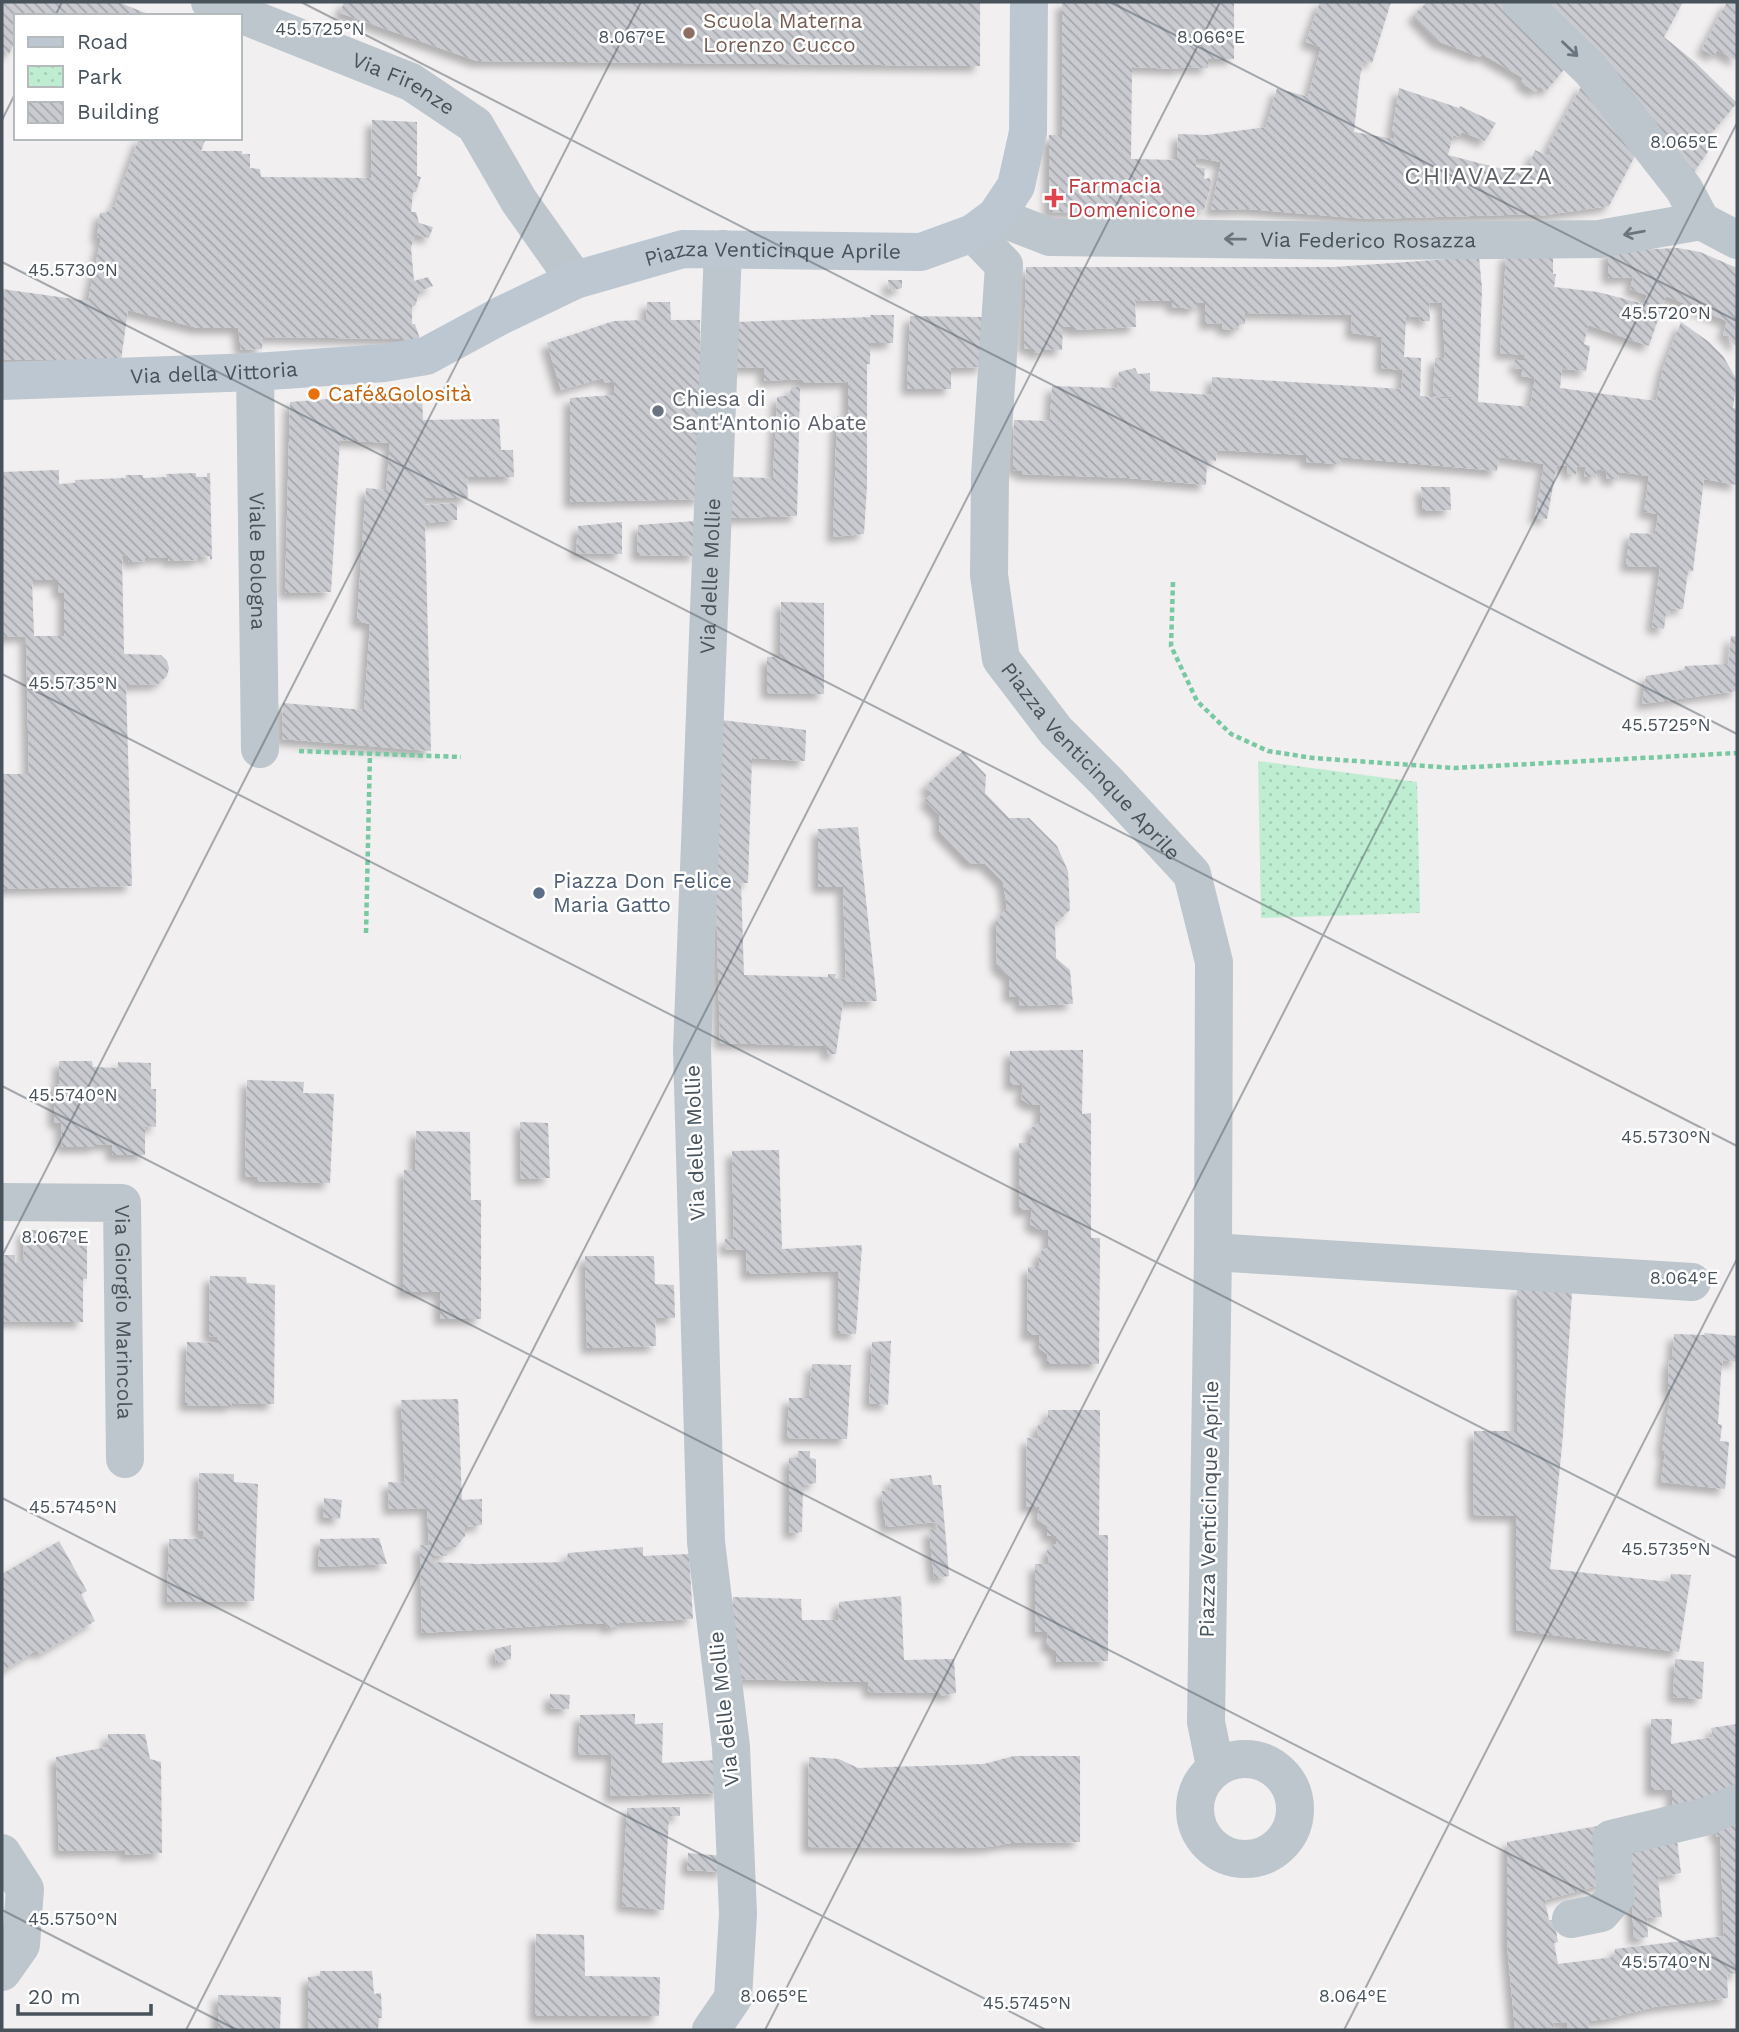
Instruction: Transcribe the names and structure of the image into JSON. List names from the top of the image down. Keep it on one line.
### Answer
{"streets":{"street":["Via Firenze","Via Federico Rosazza","Piazza Venticinque Aprile","Via della Vittoria","Viale Bologna","Via delle Mollie","Via Giorgio Marincola"]},"crossings":[["Via Firenze","Piazza Venticinque Aprile"],["Via Federico Rosazza","Piazza Venticinque Aprile"],["Piazza Venticinque Aprile","Via della Vittoria"],["Piazza Venticinque Aprile","Via delle Mollie"],["Via della Vittoria","Viale Bologna"]],"one_way":["Via Federico Rosazza"],"districts":["CHIAVAZZA"],"places":{"other":["Scuola Materna Lorenzo Cucco","Café&Golosità","Chiesa di Sant'Antonio Abate","Piazza Don Felice Maria Gatto"],"health":["Farmacia Domenicone"]},"legend":["Road","Park","Building"],"scale_bar":"20 m","coordinates":["45.5725°N","8.067°E","8.066°E","8.065°E","45.5730°N","45.5720°N","45.5735°N","45.5740°N","8.064°E","45.5745°N","45.5750°N"]}
